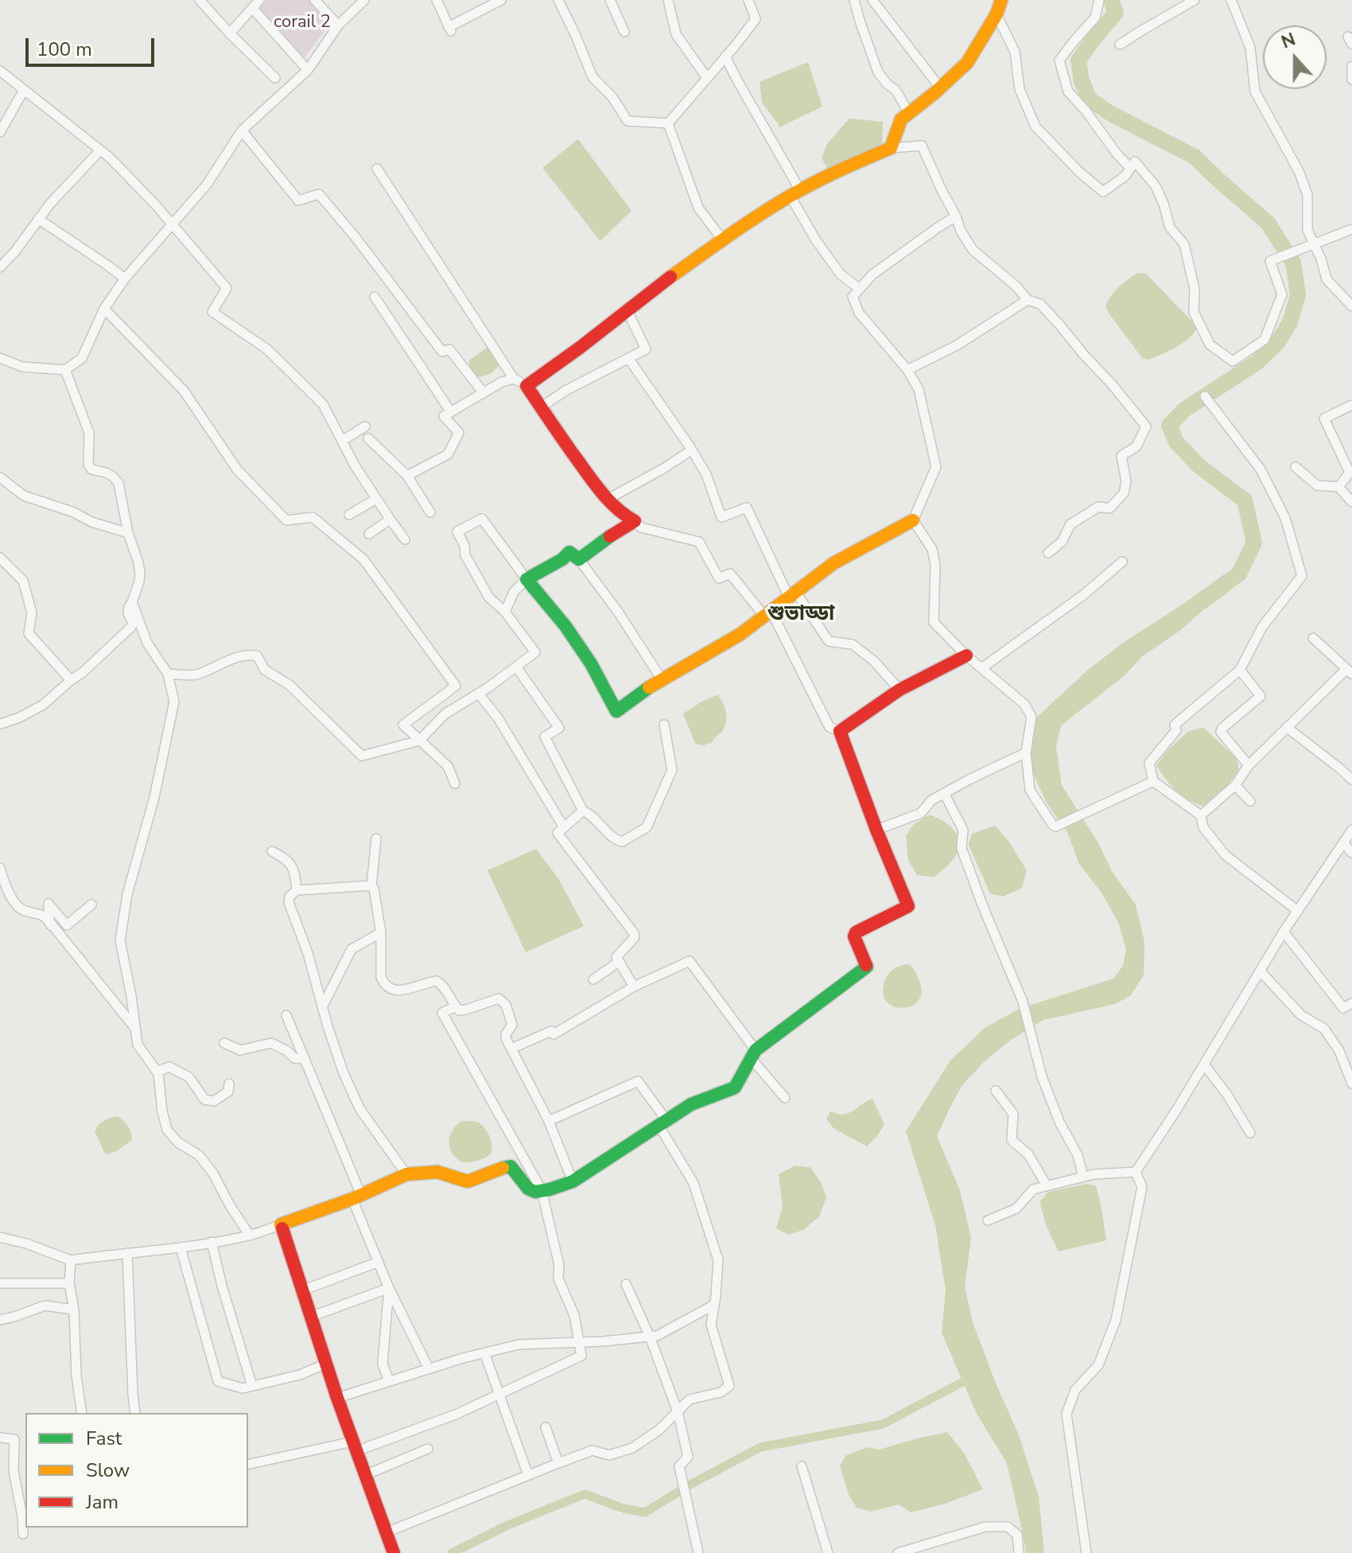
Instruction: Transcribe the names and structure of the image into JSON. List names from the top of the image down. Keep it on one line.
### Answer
{"districts":["শুভাড্ডা"],"parks":["corail 2"],"legend":["Fast","Slow","Jam"],"scale_bar":"100 m","north":"top"}
